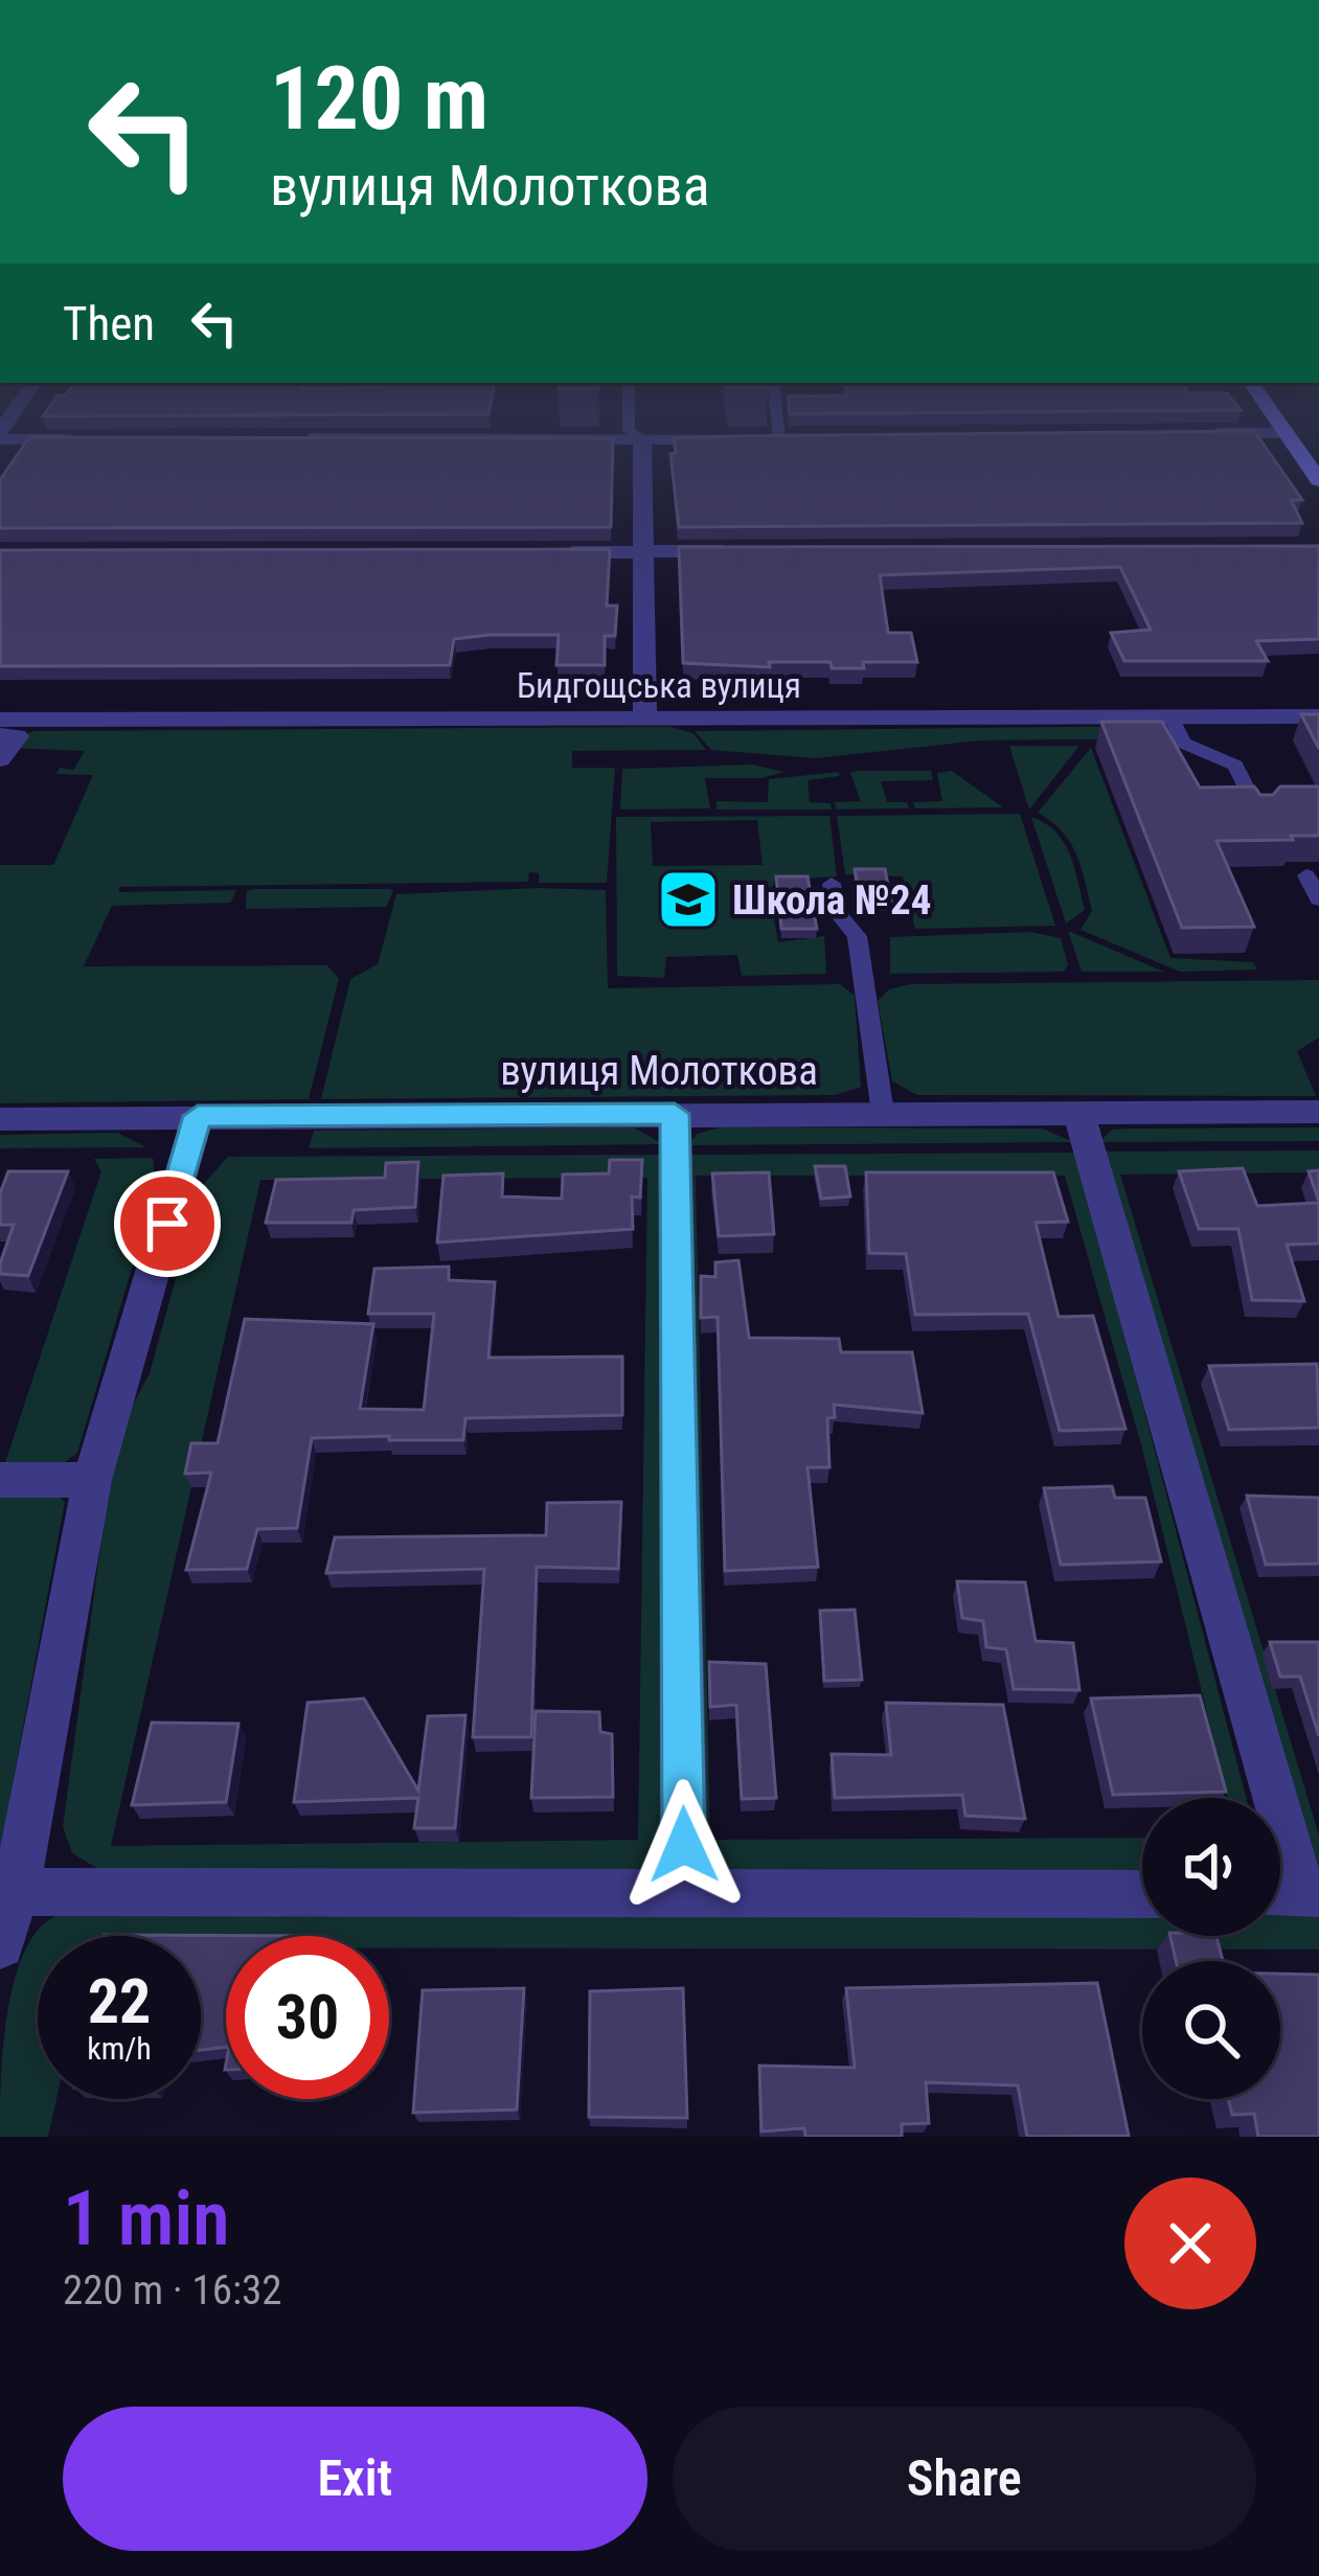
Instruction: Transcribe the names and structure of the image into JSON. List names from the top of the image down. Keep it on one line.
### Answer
{"streets":{"street":["Бидгощська вулиця","вулиця Молоткова"]},"places":{"school or university":["Школа №24"]},"page":{"turn":["120 m","вулиця Молоткова"],"then":"Then","speed":"22 km/h","limit":"30","heading":["1 min","220 m · 16:32"],"buttons":["Exit","Share"]}}
